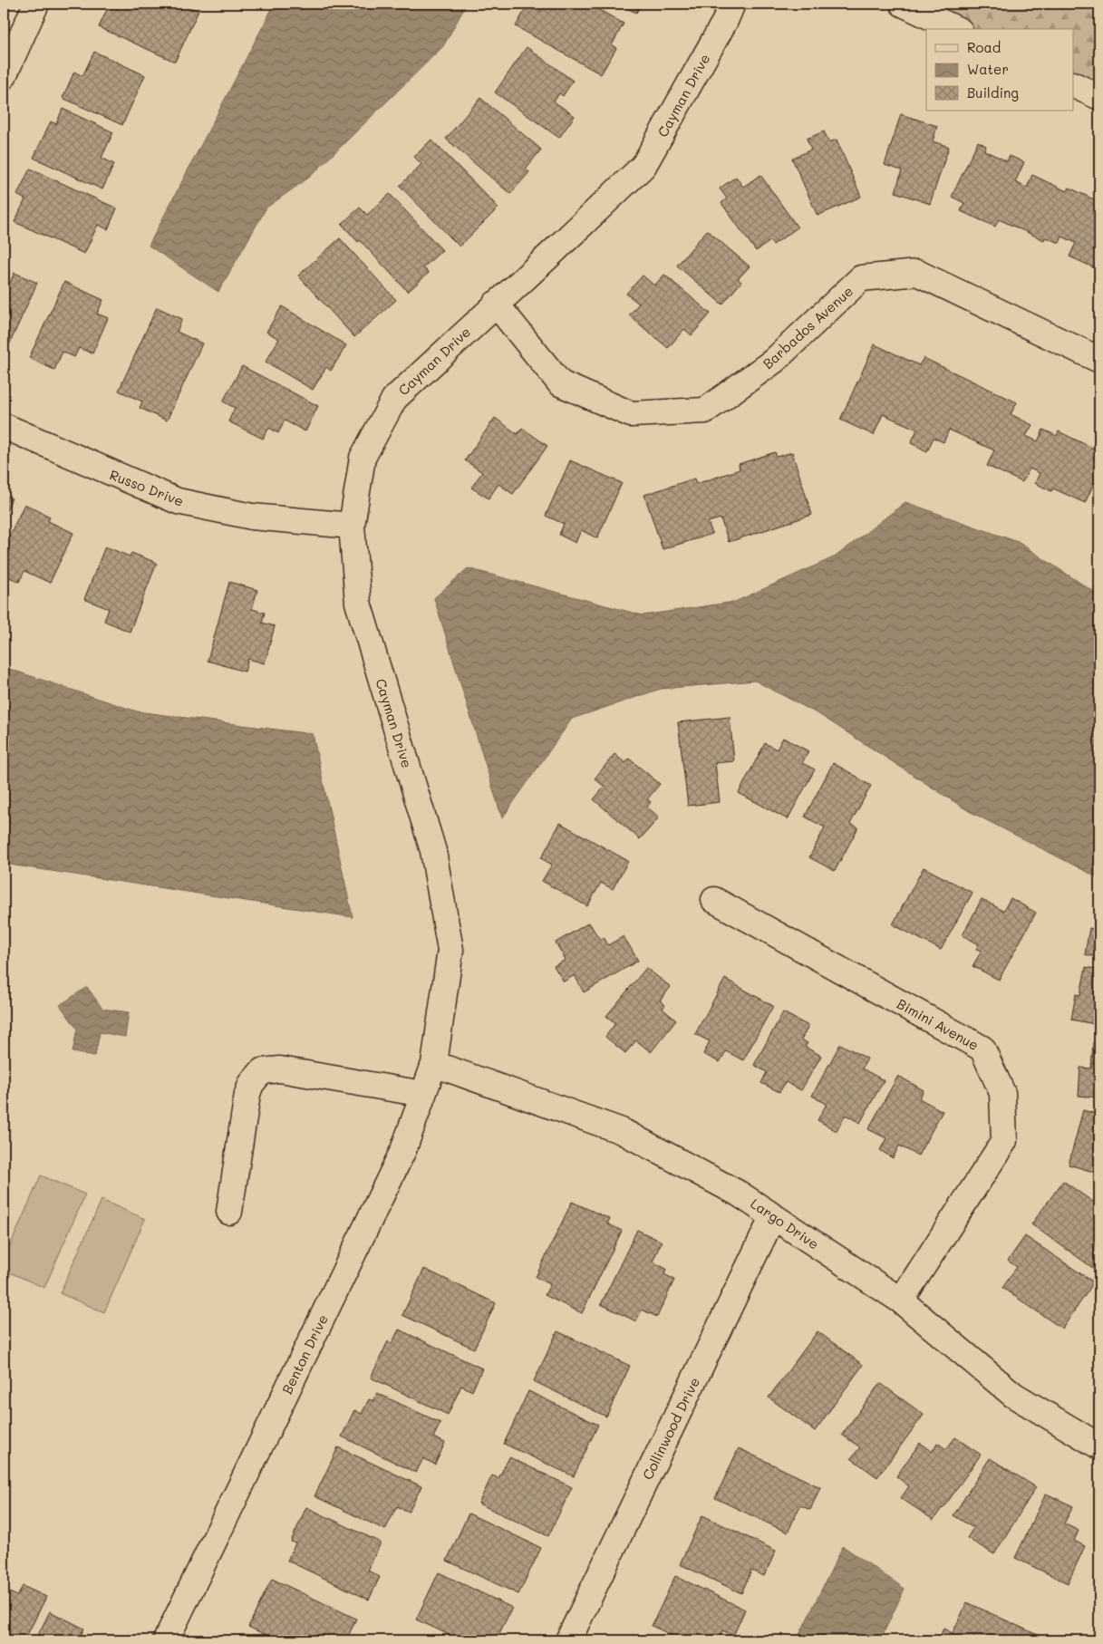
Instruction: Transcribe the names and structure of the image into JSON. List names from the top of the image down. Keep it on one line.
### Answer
{"streets":{"street":["Cayman Drive","Barbados Avenue","Russo Drive","Bimini Avenue","Largo Drive","Benton Drive","Collinwood Drive"]},"crossings":[["Cayman Drive","Barbados Avenue"],["Cayman Drive","Russo Drive"],["Cayman Drive","Largo Drive"],["Cayman Drive","Benton Drive"],["Bimini Avenue","Largo Drive"],["Largo Drive","Benton Drive"],["Largo Drive","Collinwood Drive"]],"legend":["Road","Water","Building"]}
